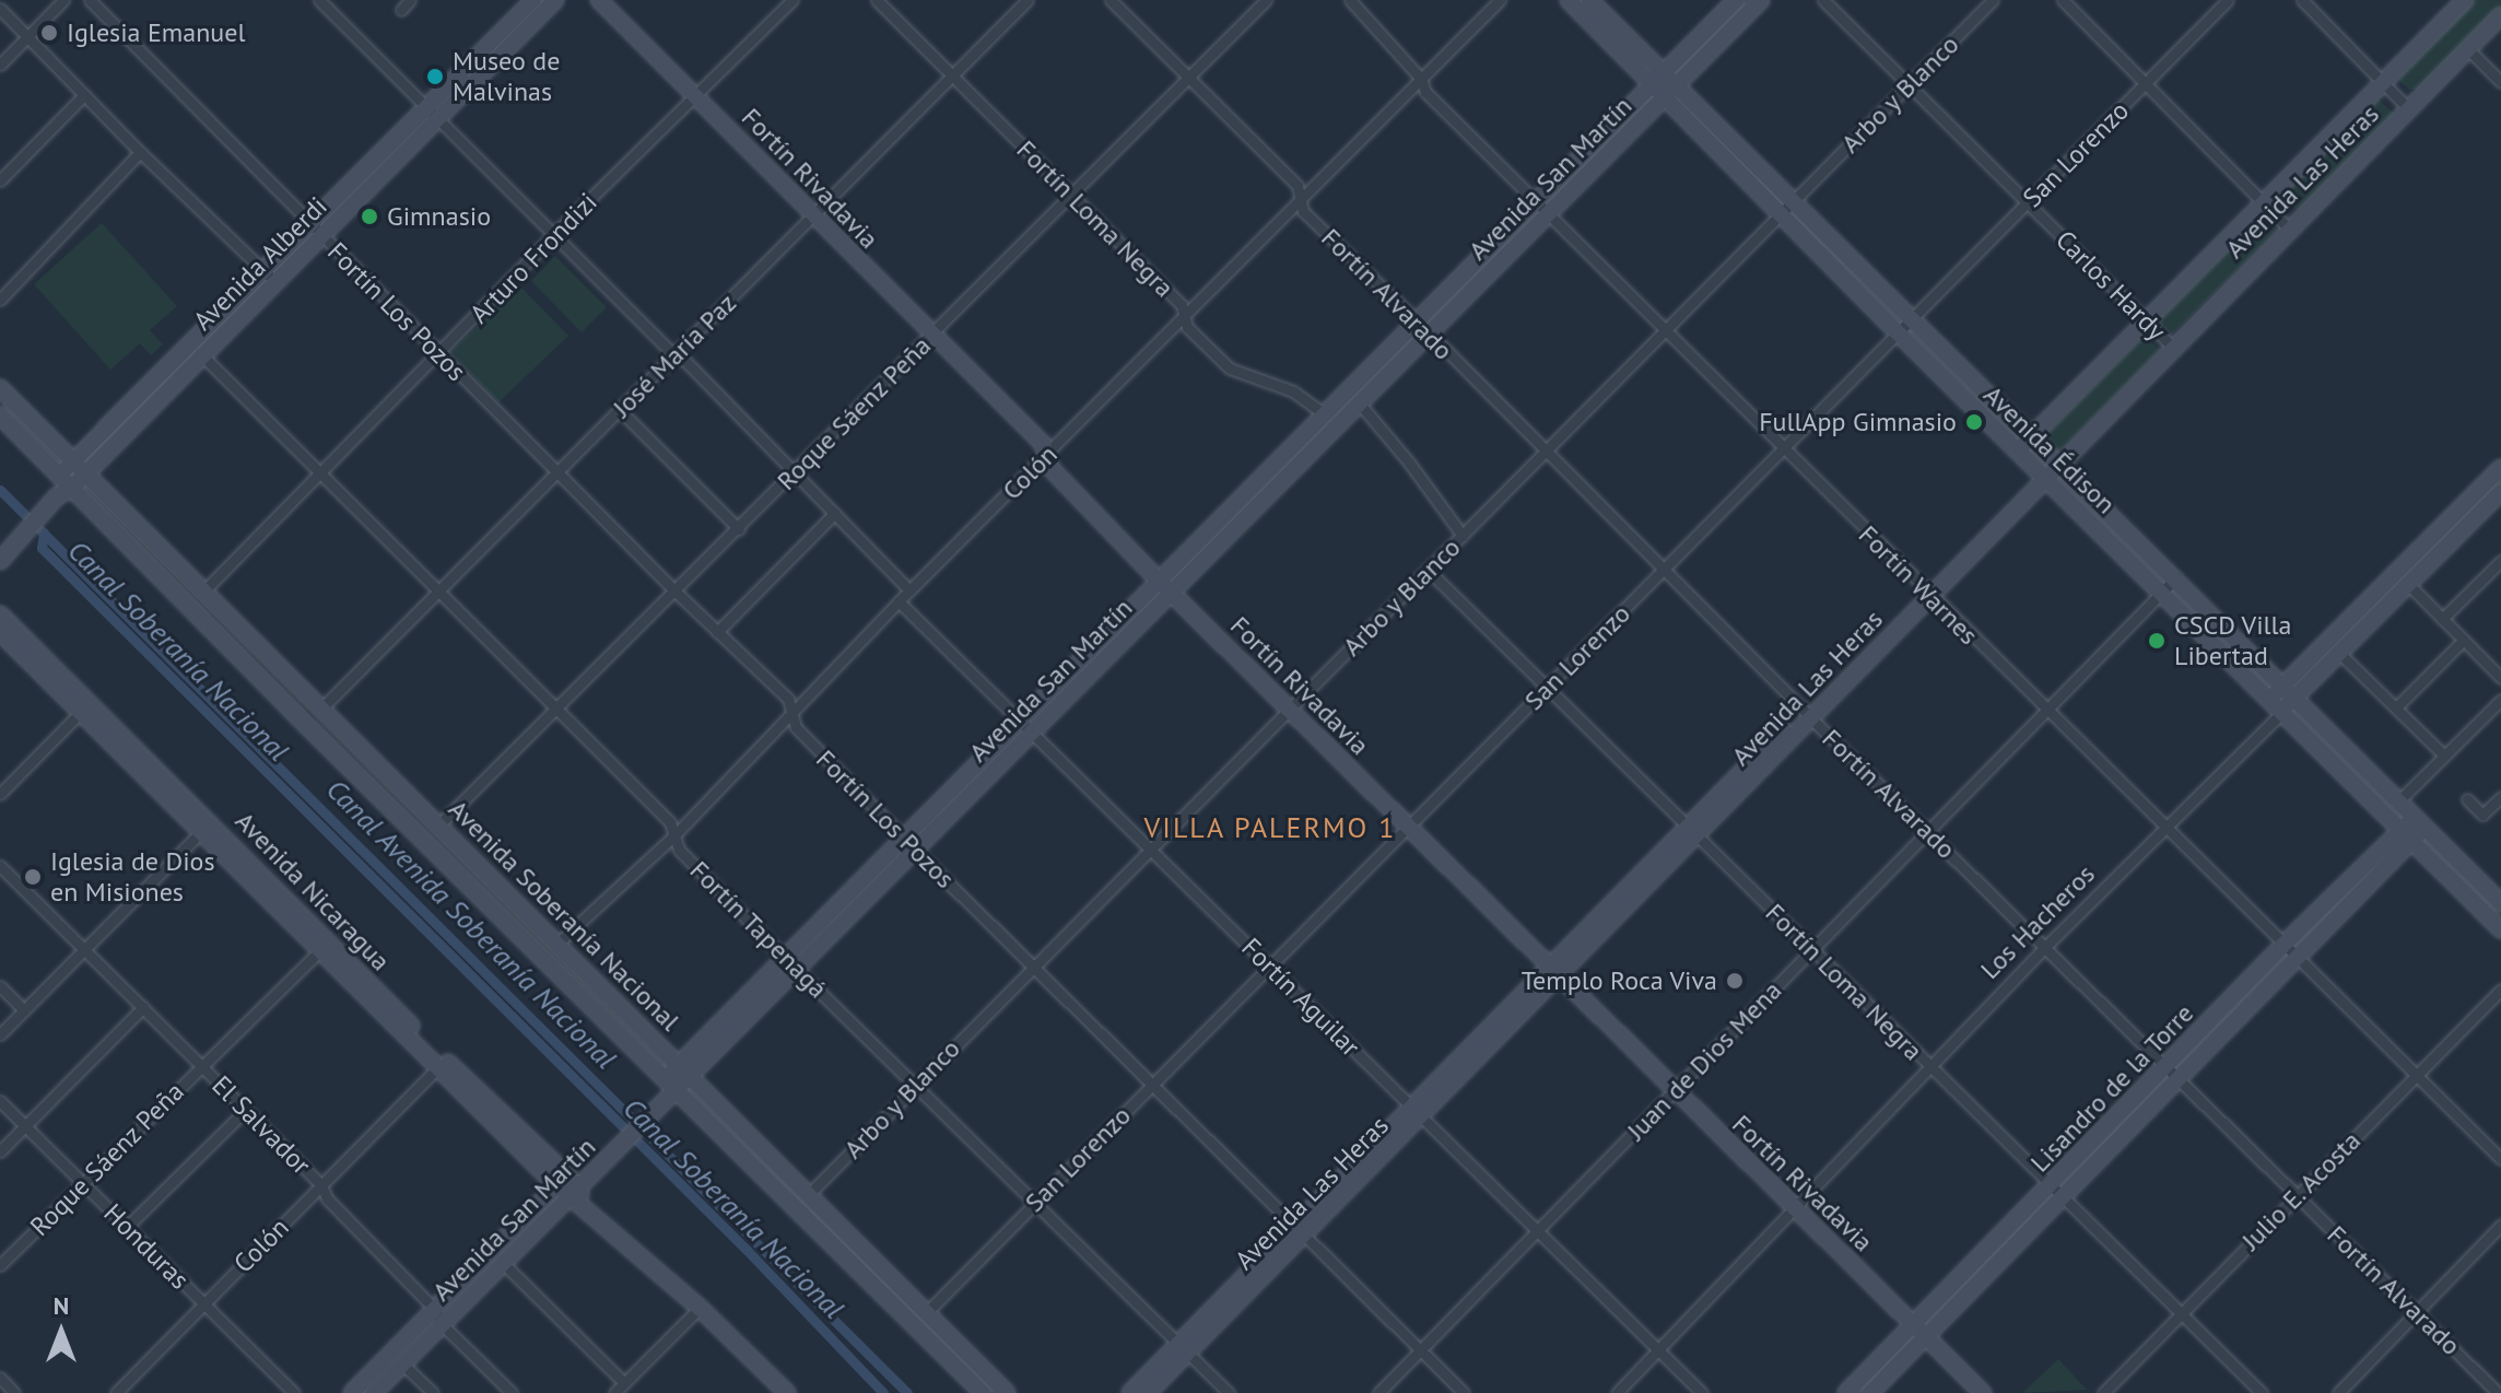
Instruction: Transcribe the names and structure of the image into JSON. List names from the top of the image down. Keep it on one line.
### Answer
{"streets":{"main road":["Fortín Rivadavia","Avenida San Martín","Avenida Las Heras","Avenida Alberdi","Avenida Édison","Avenida Nicaragua","Avenida Soberanía Nacional","Los Hacheros","Lisandro de la Torre"],"street":["Arbo y Blanco","San Lorenzo","Fortín Loma Negra","Arturo Frondizi","Carlos Hardy","Fortín Alvarado","Fortín Los Pozos","José María Paz","Roque Sáenz Peña","Colón","Fortín Warnes","Fortín Tapenagá","Fortín Aguilar","Juan de Dios Mena","El Salvador","Julio E. Acosta","Honduras"]},"crossings":[["Arbo y Blanco","Fortín Rivadavia"],["Arbo y Blanco","Fortín Loma Negra"],["Arbo y Blanco","Carlos Hardy"],["Arbo y Blanco","Fortín Alvarado"],["Arbo y Blanco","Fortín Los Pozos"],["Arbo y Blanco","Avenida Édison"],["Arbo y Blanco","Fortín Warnes"],["Arbo y Blanco","Avenida Soberanía Nacional"],["Arbo y Blanco","Fortín Tapenagá"],["Arbo y Blanco","Fortín Aguilar"],["San Lorenzo","Fortín Rivadavia"],["San Lorenzo","Fortín Loma Negra"],["San Lorenzo","Carlos Hardy"],["San Lorenzo","Fortín Alvarado"],["San Lorenzo","Fortín Los Pozos"],["San Lorenzo","Avenida Édison"],["San Lorenzo","Fortín Warnes"],["San Lorenzo","Avenida Soberanía Nacional"],["San Lorenzo","Fortín Tapenagá"],["San Lorenzo","Fortín Aguilar"],["Fortín Rivadavia","Avenida San Martín"],["Fortín Rivadavia","Avenida Las Heras"],["Fortín Rivadavia","Arturo Frondizi"],["Fortín Rivadavia","José María Paz"],["Fortín Rivadavia","Roque Sáenz Peña"],["Fortín Rivadavia","Colón"],["Fortín Rivadavia","Los Hacheros"],["Fortín Rivadavia","Juan de Dios Mena"],["Fortín Rivadavia","Lisandro de la Torre"],["Avenida San Martín","Fortín Loma Negra"],["Avenida San Martín","Fortín Alvarado"],["Avenida San Martín","Fortín Los Pozos"],["Avenida San Martín","Avenida Édison"],["Avenida San Martín","Fortín Warnes"],["Avenida San Martín","Avenida Nicaragua"],["Avenida San Martín","Avenida Soberanía Nacional"],["Avenida San Martín","Fortín Tapenagá"],["Avenida San Martín","Fortín Aguilar"],["Avenida San Martín","El Salvador"],["Avenida Las Heras","Fortín Loma Negra"],["Avenida Las Heras","Carlos Hardy"],["Avenida Las Heras","Fortín Alvarado"],["Avenida Las Heras","Fortín Los Pozos"],["Avenida Las Heras","Avenida Édison"],["Avenida Las Heras","Fortín Warnes"],["Avenida Las Heras","Fortín Tapenagá"],["Avenida Las Heras","Fortín Aguilar"],["Fortín Loma Negra","José María Paz"],["Fortín Loma Negra","Roque Sáenz Peña"],["Fortín Loma Negra","Colón"],["Fortín Loma Negra","Los Hacheros"],["Fortín Loma Negra","Juan de Dios Mena"],["Fortín Loma Negra","Lisandro de la Torre"],["Fortín Loma Negra","Julio E. Acosta"],["Arturo Frondizi","Fortín Los Pozos"],["Arturo Frondizi","Avenida Soberanía Nacional"],["Arturo Frondizi","Fortín Tapenagá"],["Avenida Alberdi","Fortín Los Pozos"],["Avenida Alberdi","Avenida Soberanía Nacional"],["Avenida Alberdi","Fortín Tapenagá"],["Fortín Alvarado","Roque Sáenz Peña"],["Fortín Alvarado","Colón"],["Fortín Alvarado","Los Hacheros"],["Fortín Alvarado","Juan de Dios Mena"],["Fortín Alvarado","Lisandro de la Torre"],["Fortín Alvarado","Julio E. Acosta"],["Fortín Los Pozos","José María Paz"],["Fortín Los Pozos","Roque Sáenz Peña"],["Fortín Los Pozos","Colón"],["Fortín Los Pozos","Juan de Dios Mena"],["José María Paz","Avenida Soberanía Nacional"],["José María Paz","Fortín Tapenagá"],["Roque Sáenz Peña","Avenida Nicaragua"],["Roque Sáenz Peña","Avenida Soberanía Nacional"],["Roque Sáenz Peña","Fortín Tapenagá"],["Roque Sáenz Peña","El Salvador"],["Roque Sáenz Peña","Honduras"],["Avenida Édison","Los Hacheros"],["Avenida Édison","Juan de Dios Mena"],["Avenida Édison","Lisandro de la Torre"],["Colón","Fortín Warnes"],["Colón","Avenida Nicaragua"],["Colón","Avenida Soberanía Nacional"],["Colón","Fortín Tapenagá"],["Colón","Fortín Aguilar"],["Colón","El Salvador"],["Colón","Honduras"],["Fortín Warnes","Los Hacheros"],["Fortín Warnes","Juan de Dios Mena"],["Fortín Warnes","Lisandro de la Torre"],["Fortín Warnes","Julio E. Acosta"],["Los Hacheros","Fortín Aguilar"],["Fortín Aguilar","Juan de Dios Mena"]],"districts":["VILLA PALERMO 1"],"water":["Canal Soberanía Nacional","Canal Avenida Soberanía Nacional"],"places":["Iglesia Emanuel","Museo de Malvinas","Gimnasio","FullApp Gimnasio","CSCD Villa Libertad","Iglesia de Dios en Misiones","Templo Roca Viva"],"north":"top"}
